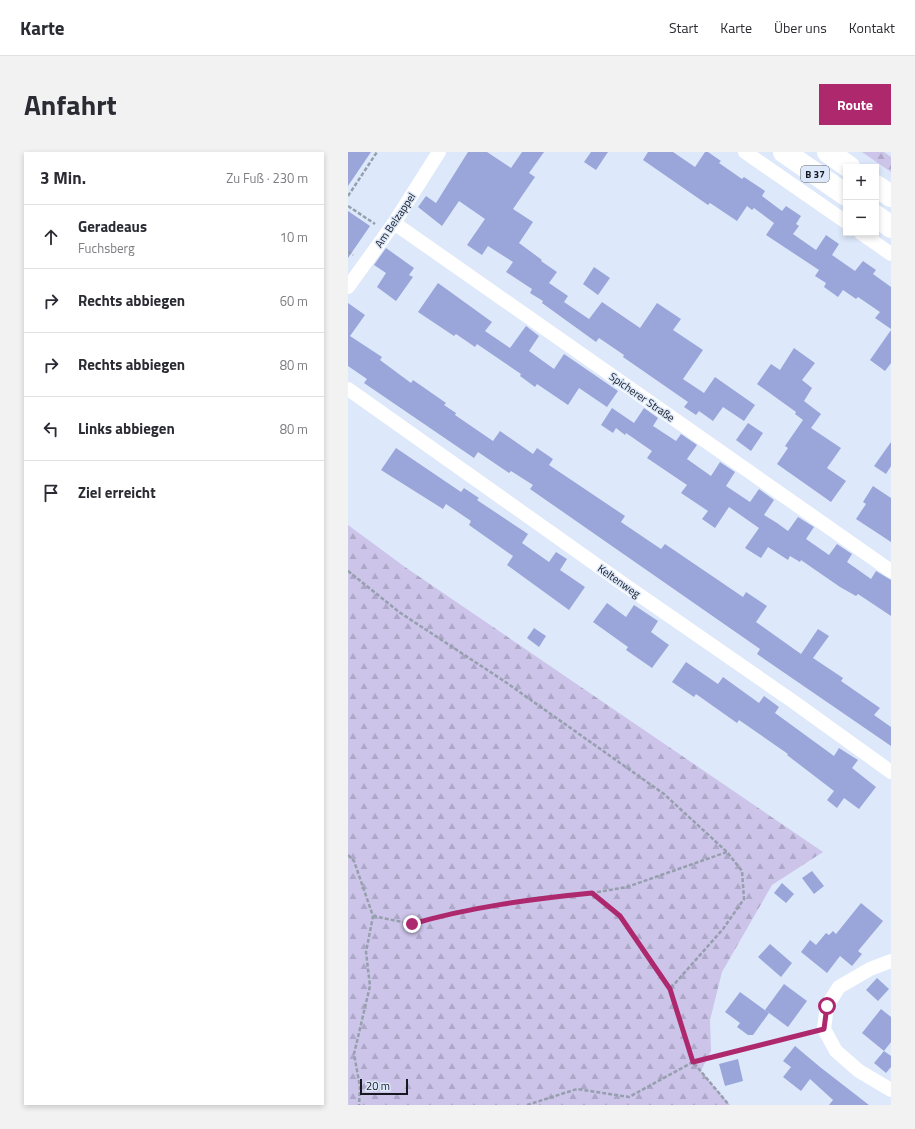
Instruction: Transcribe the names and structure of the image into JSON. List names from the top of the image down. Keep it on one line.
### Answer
{"streets":{"main road":["B 37"],"street":["Am Belzappel","Spicherer Straße","Keltenweg"]},"crossings":[["Am Belzappel","Spicherer Straße"]],"scale_bar":"20 m","page":{"header":"Karte","nav":["Start","Karte","Über uns","Kontakt"],"title":"Anfahrt","buttons":"Route","heading":["3 Min.","Zu Fuß · 230 m"],"map_buttons":["+","−"],"list":[["Geradeaus","Fuchsberg","10 m"],["Rechts abbiegen","60 m"],["Rechts abbiegen","80 m"],["Links abbiegen","80 m"],"Ziel erreicht"],"scale":"20 m"}}
